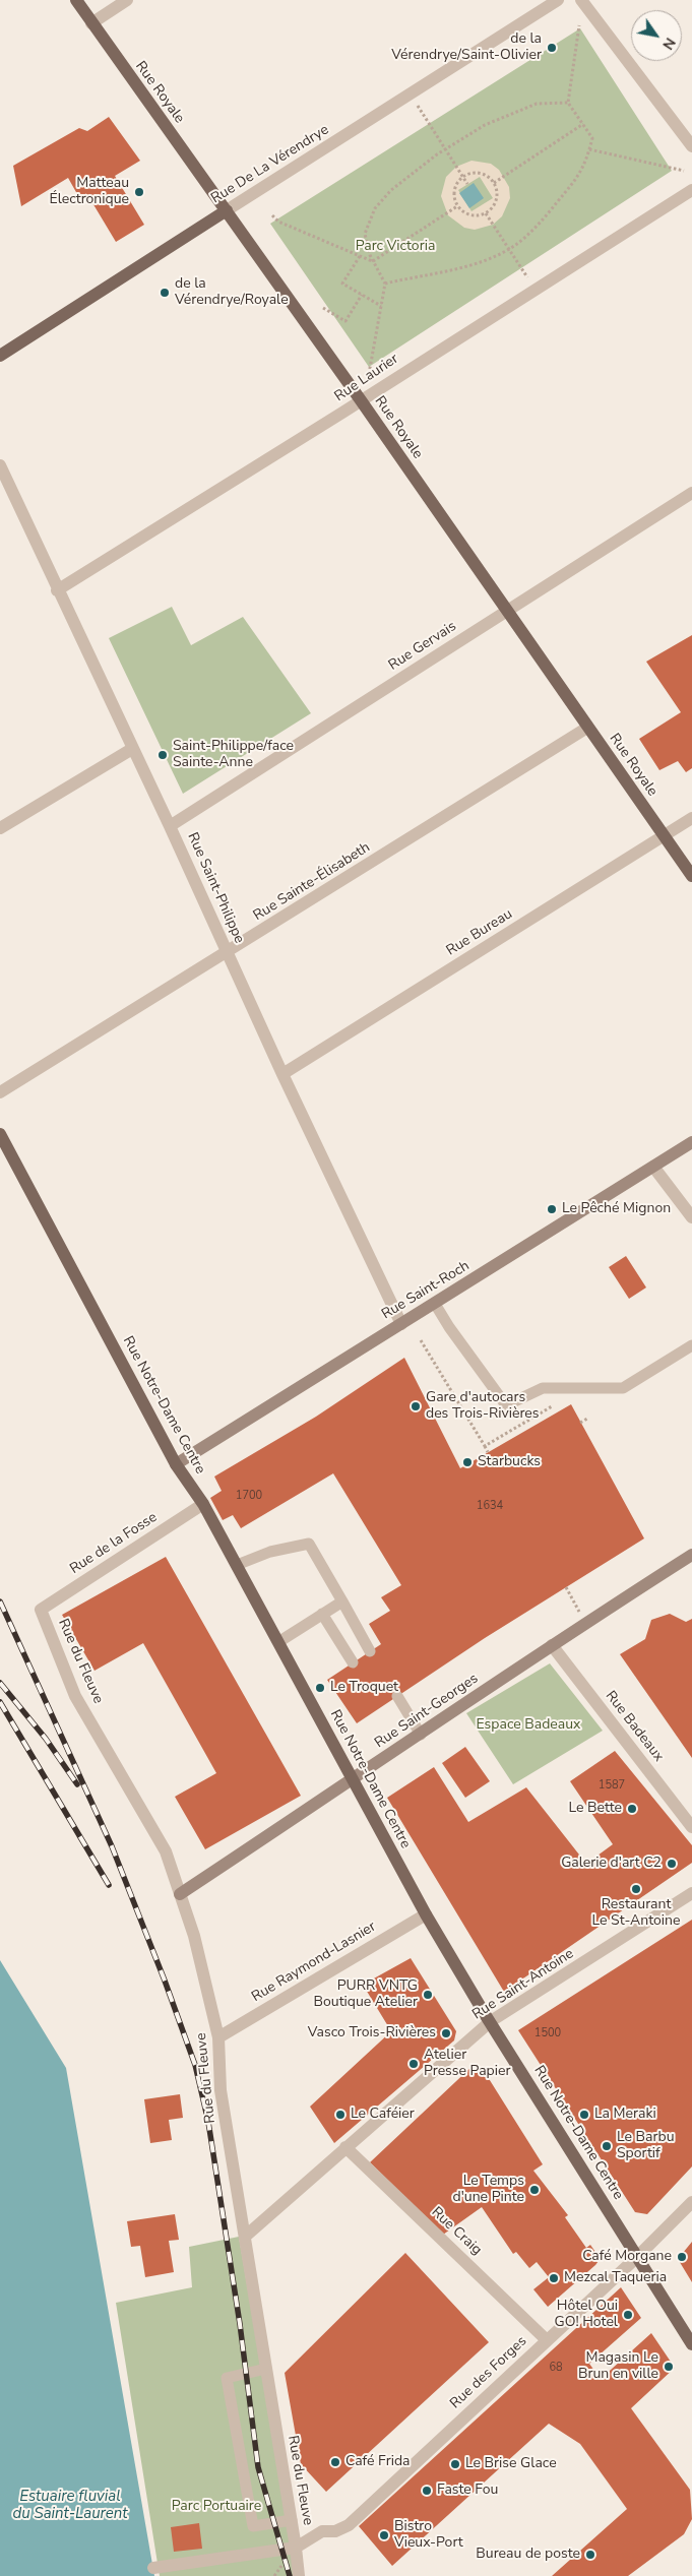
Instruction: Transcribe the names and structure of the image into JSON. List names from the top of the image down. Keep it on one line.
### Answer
{"streets":{"main road":["Rue Royale","Rue De La Vérendrye","Rue Notre-Dame Centre"],"street":["Rue Laurier","Rue Gervais","Rue Sainte-Élisabeth","Rue Saint-Philippe","Rue Bureau","Rue Saint-Roch","Rue de la Fosse","Rue du Fleuve","Rue Saint-Georges","Rue Badeaux","Rue Raymond-Lasnier","Rue Saint-Antoine","Rue Craig","Rue des Forges"]},"crossings":[["Rue Royale","Rue De La Vérendrye"],["Rue Royale","Rue Laurier"],["Rue Royale","Rue Gervais"],["Rue Royale","Rue Sainte-Élisabeth"],["Rue Royale","Rue Bureau"],["Rue Laurier","Rue Saint-Philippe"],["Rue Gervais","Rue Saint-Philippe"],["Rue Sainte-Élisabeth","Rue Saint-Philippe"],["Rue Saint-Philippe","Rue Bureau"],["Rue Saint-Philippe","Rue Saint-Roch"],["Rue Saint-Roch","Rue Notre-Dame Centre"],["Rue Notre-Dame Centre","Rue de la Fosse"],["Rue Notre-Dame Centre","Rue Saint-Georges"],["Rue Notre-Dame Centre","Rue Raymond-Lasnier"],["Rue Notre-Dame Centre","Rue Saint-Antoine"],["Rue Notre-Dame Centre","Rue des Forges"],["Rue de la Fosse","Rue du Fleuve"],["Rue du Fleuve","Rue Saint-Georges"],["Rue du Fleuve","Rue Raymond-Lasnier"],["Rue du Fleuve","Rue Saint-Antoine"],["Rue du Fleuve","Rue des Forges"],["Rue Saint-Georges","Rue Badeaux"],["Rue Saint-Antoine","Rue Craig"],["Rue Craig","Rue des Forges"]],"water":["Estuaire fluvial du Saint-Laurent"],"parks":["Parc Victoria","Espace Badeaux","Parc Portuaire"],"places":["de la Vérendrye/Saint-Olivier","Matteau Électronique","de la Vérendrye/Royale","Saint-Philippe/face Sainte-Anne","Le Pêché Mignon","Gare d'autocars des Trois-Rivières","Starbucks","Le Troquet","Le Bette","Galerie d'art C2","Restaurant Le St-Antoine","PURR VNTG Boutique Atelier","Vasco Trois-Rivières","Atelier Presse Papier","Le Caféier","La Meraki","Le Barbu Sportif","Le Temps d'une Pinte","Café Morgane","Mezcal Taqueria","Hôtel Oui GO! Hotel","Magasin Le Brun en ville","Café Frida","Le Brise Glace","Faste Fou","Bistro Vieux-Port","Bureau de poste"],"house_numbers":["1700","1634","1587","1500","68"],"north":"bottom right"}
